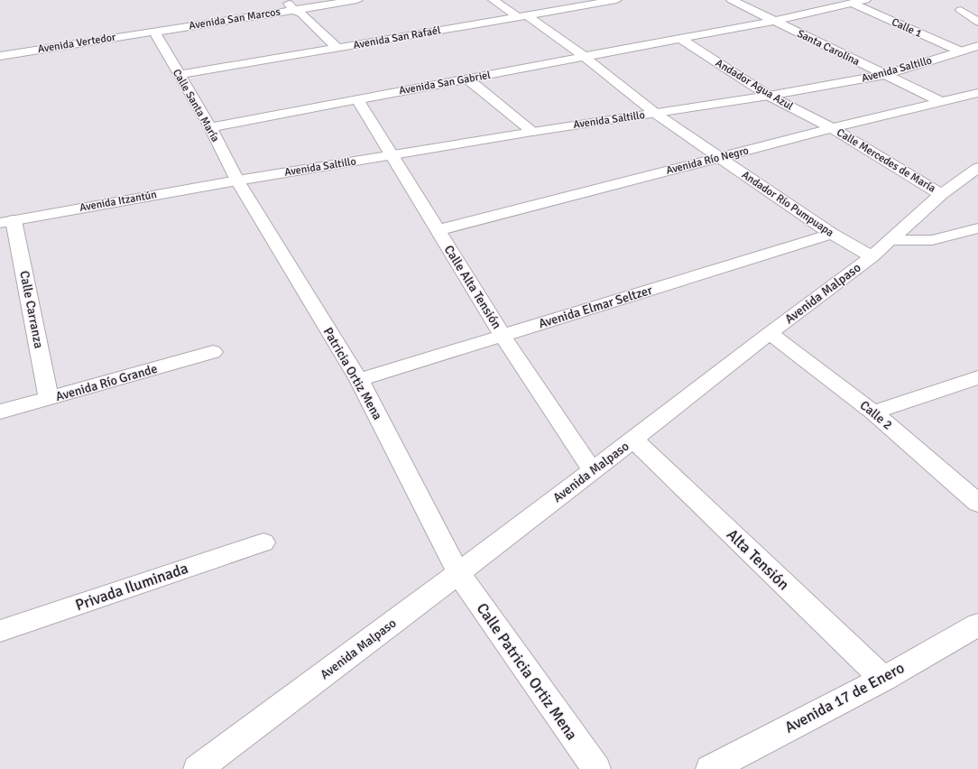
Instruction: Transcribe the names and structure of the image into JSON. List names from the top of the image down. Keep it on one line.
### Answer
{"streets":{"street":["Avenida San Marcos","Calle 1","Avenida San Rafaél","Avenida Vertedor","Santa Carolina","Avenida Saltillo","Avenida San Gabriel","Andador Agua Azul","Calle Santa María","Avenida Río Negro","Calle Mercedes de María","Avenida Itzantún","Andador Río Pumpuapa","Calle Alta Tensión","Avenida Malpaso","Avenida Elmar Seltzer","Calle Carranza","Patricia Ortiz Mena","Avenida Río Grande","Calle 2","Alta Tensión","Privada Iluminada","Calle Patricia Ortiz Mena","Avenida 17 de Enero"]},"crossings":[["Avenida San Marcos","Avenida Vertedor"],["Avenida San Marcos","Calle Santa María"],["Calle 1","Avenida Saltillo"],["Calle 1","Avenida San Gabriel"],["Avenida San Rafaél","Calle Santa María"],["Avenida San Rafaél","Andador Río Pumpuapa"],["Avenida Vertedor","Calle Santa María"],["Santa Carolina","Avenida Saltillo"],["Santa Carolina","Avenida San Gabriel"],["Santa Carolina","Avenida Río Negro"],["Avenida Saltillo","Andador Agua Azul"],["Avenida Saltillo","Calle Santa María"],["Avenida Saltillo","Avenida Itzantún"],["Avenida Saltillo","Andador Río Pumpuapa"],["Avenida Saltillo","Calle Alta Tensión"],["Avenida Saltillo","Patricia Ortiz Mena"],["Avenida San Gabriel","Andador Agua Azul"],["Avenida San Gabriel","Calle Santa María"],["Avenida San Gabriel","Andador Río Pumpuapa"],["Avenida San Gabriel","Calle Alta Tensión"],["Andador Agua Azul","Avenida Río Negro"],["Andador Agua Azul","Calle Mercedes de María"],["Calle Santa María","Avenida Itzantún"],["Calle Santa María","Patricia Ortiz Mena"],["Avenida Río Negro","Calle Mercedes de María"],["Avenida Río Negro","Andador Río Pumpuapa"],["Avenida Río Negro","Calle Alta Tensión"],["Calle Mercedes de María","Avenida Malpaso"],["Avenida Itzantún","Calle Carranza"],["Avenida Itzantún","Patricia Ortiz Mena"],["Andador Río Pumpuapa","Avenida Malpaso"],["Andador Río Pumpuapa","Avenida Elmar Seltzer"],["Calle Alta Tensión","Avenida Malpaso"],["Calle Alta Tensión","Avenida Elmar Seltzer"],["Avenida Malpaso","Patricia Ortiz Mena"],["Avenida Malpaso","Calle 2"],["Avenida Malpaso","Alta Tensión"],["Avenida Malpaso","Calle Patricia Ortiz Mena"],["Avenida Elmar Seltzer","Patricia Ortiz Mena"],["Calle Carranza","Avenida Río Grande"],["Patricia Ortiz Mena","Calle Patricia Ortiz Mena"],["Alta Tensión","Avenida 17 de Enero"]]}
